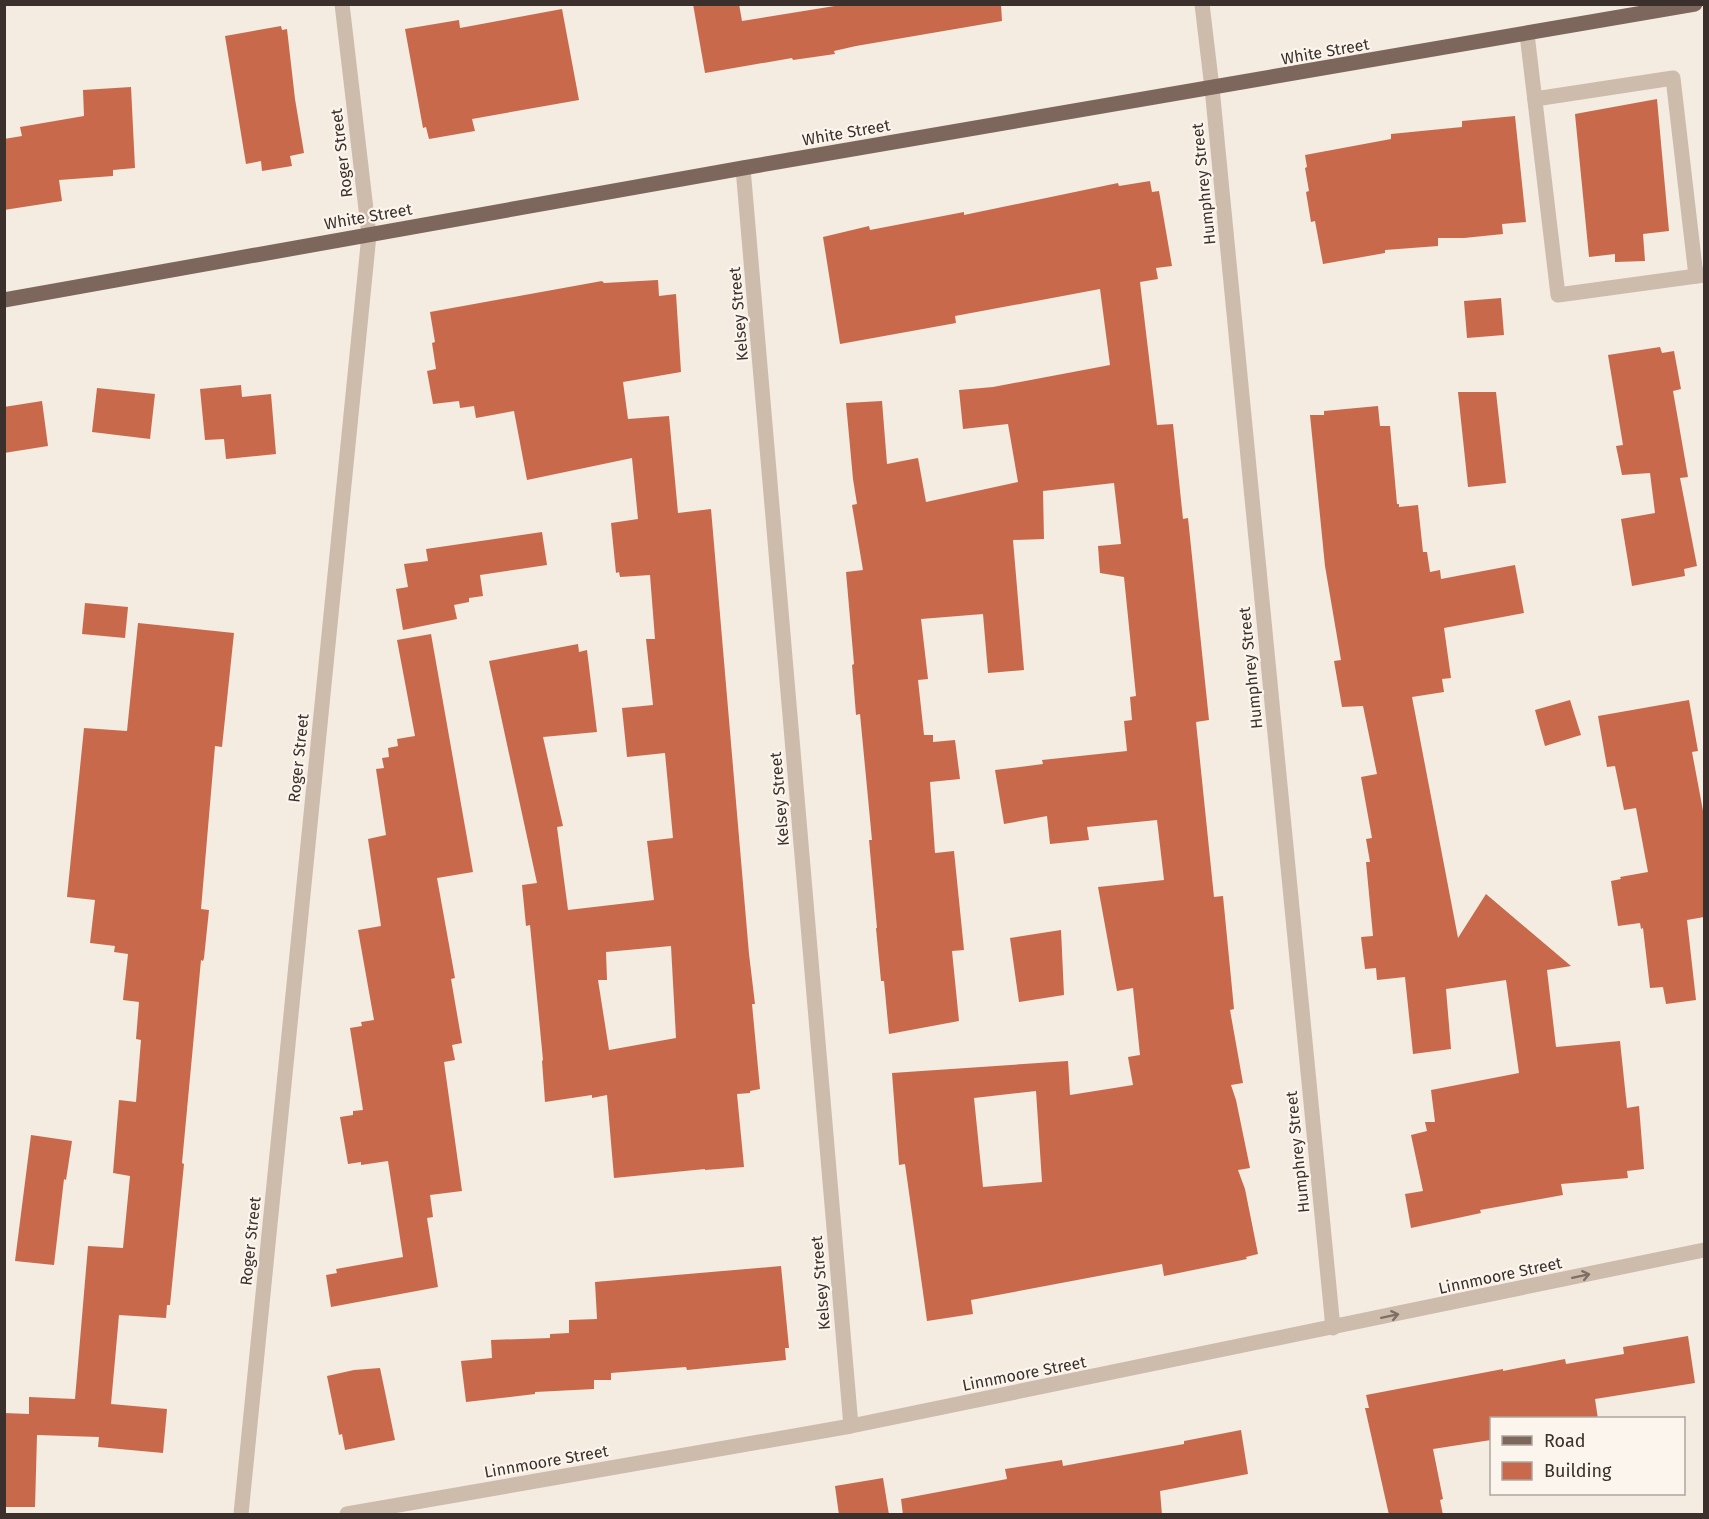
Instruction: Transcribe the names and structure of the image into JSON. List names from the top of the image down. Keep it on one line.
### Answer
{"streets":{"main road":["White Street"],"street":["Roger Street","Humphrey Street","Kelsey Street","Linnmoore Street"]},"crossings":[["White Street","Roger Street"],["White Street","Humphrey Street"],["White Street","Kelsey Street"],["Humphrey Street","Linnmoore Street"],["Kelsey Street","Linnmoore Street"]],"legend":["Road","Building"]}
